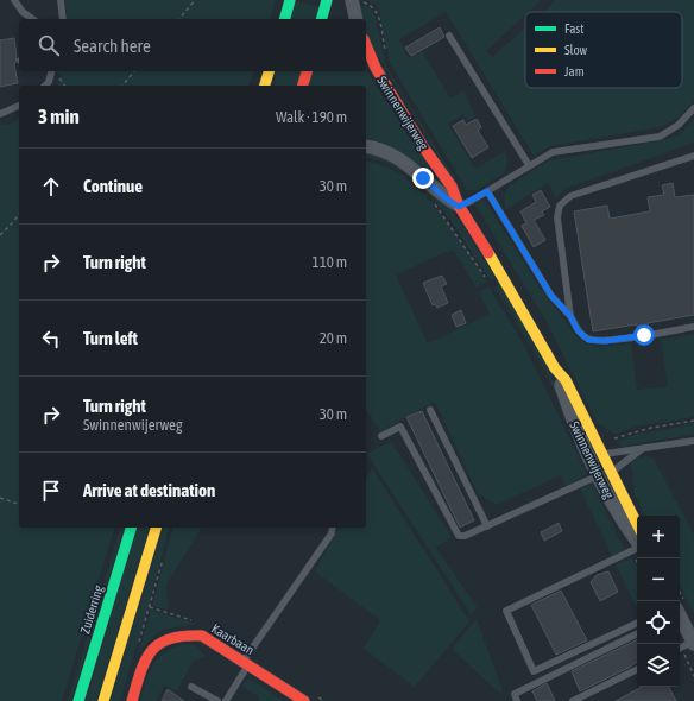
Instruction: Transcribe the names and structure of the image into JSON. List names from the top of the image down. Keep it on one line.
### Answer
{"streets":{"street":["Swinnenwijerweg","Zuiderring","Kaarbaan"]},"legend":["Fast","Slow","Jam"],"page":{"search":"Search here","heading":["3 min","Walk · 190 m"],"list":[["Continue","30 m"],["Turn right","110 m"],["Turn left","20 m"],["Turn right","Swinnenwijerweg","30 m"],"Arrive at destination"],"map_buttons":["+","−"]}}
